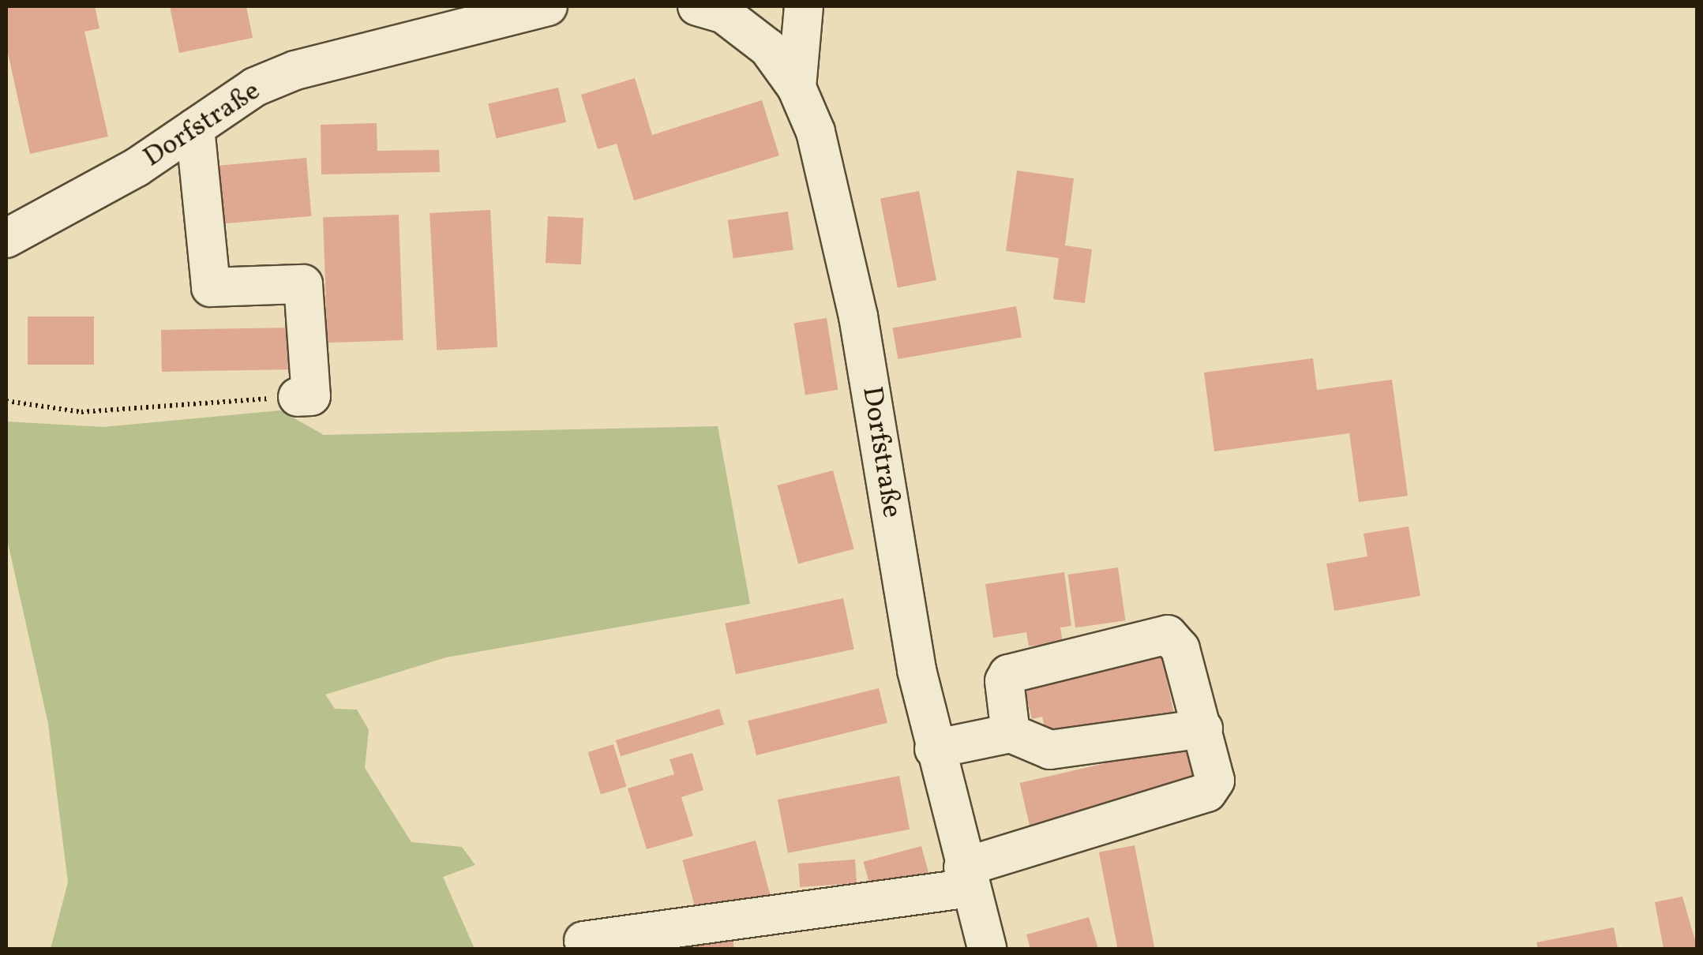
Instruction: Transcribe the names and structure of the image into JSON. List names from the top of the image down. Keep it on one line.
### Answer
{"streets":{"street":["Dorfstraße"]}}
